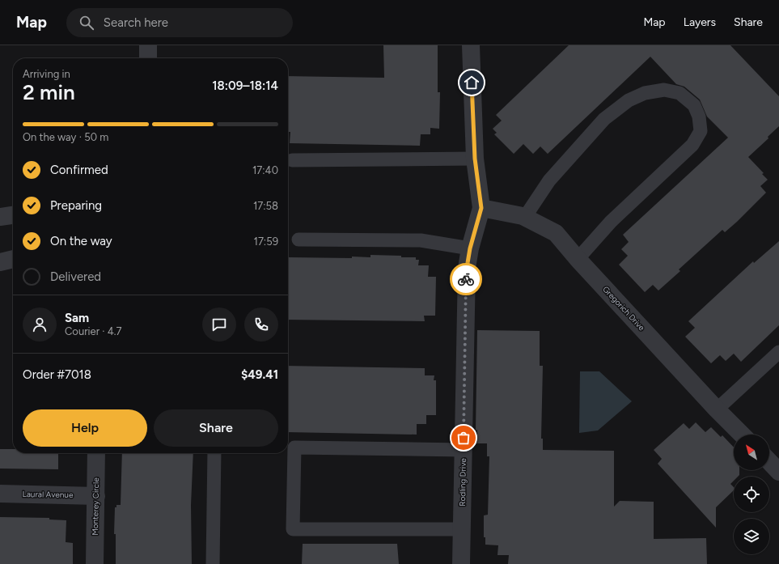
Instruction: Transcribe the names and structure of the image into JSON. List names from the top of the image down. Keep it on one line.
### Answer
{"streets":{"street":["Gregorich Drive","Rodling Drive","Laural Avenue","Monterey Circle"]},"crossings":[["Gregorich Drive","Rodling Drive"],["Laural Avenue","Monterey Circle"]],"north":"top left","page":{"header":"Map","search":"Search here","nav":["Map","Layers","Share"],"heading":["2 min","Arriving in","18:09–18:14"],"panel":["Sam","Courier · 4.7","Order #7018","$49.41"],"bar":"On the way · 50 m","list":[["Confirmed","17:40"],["Preparing","17:58"],["On the way","17:59"],"Delivered"],"buttons":["Help","Share"]}}
